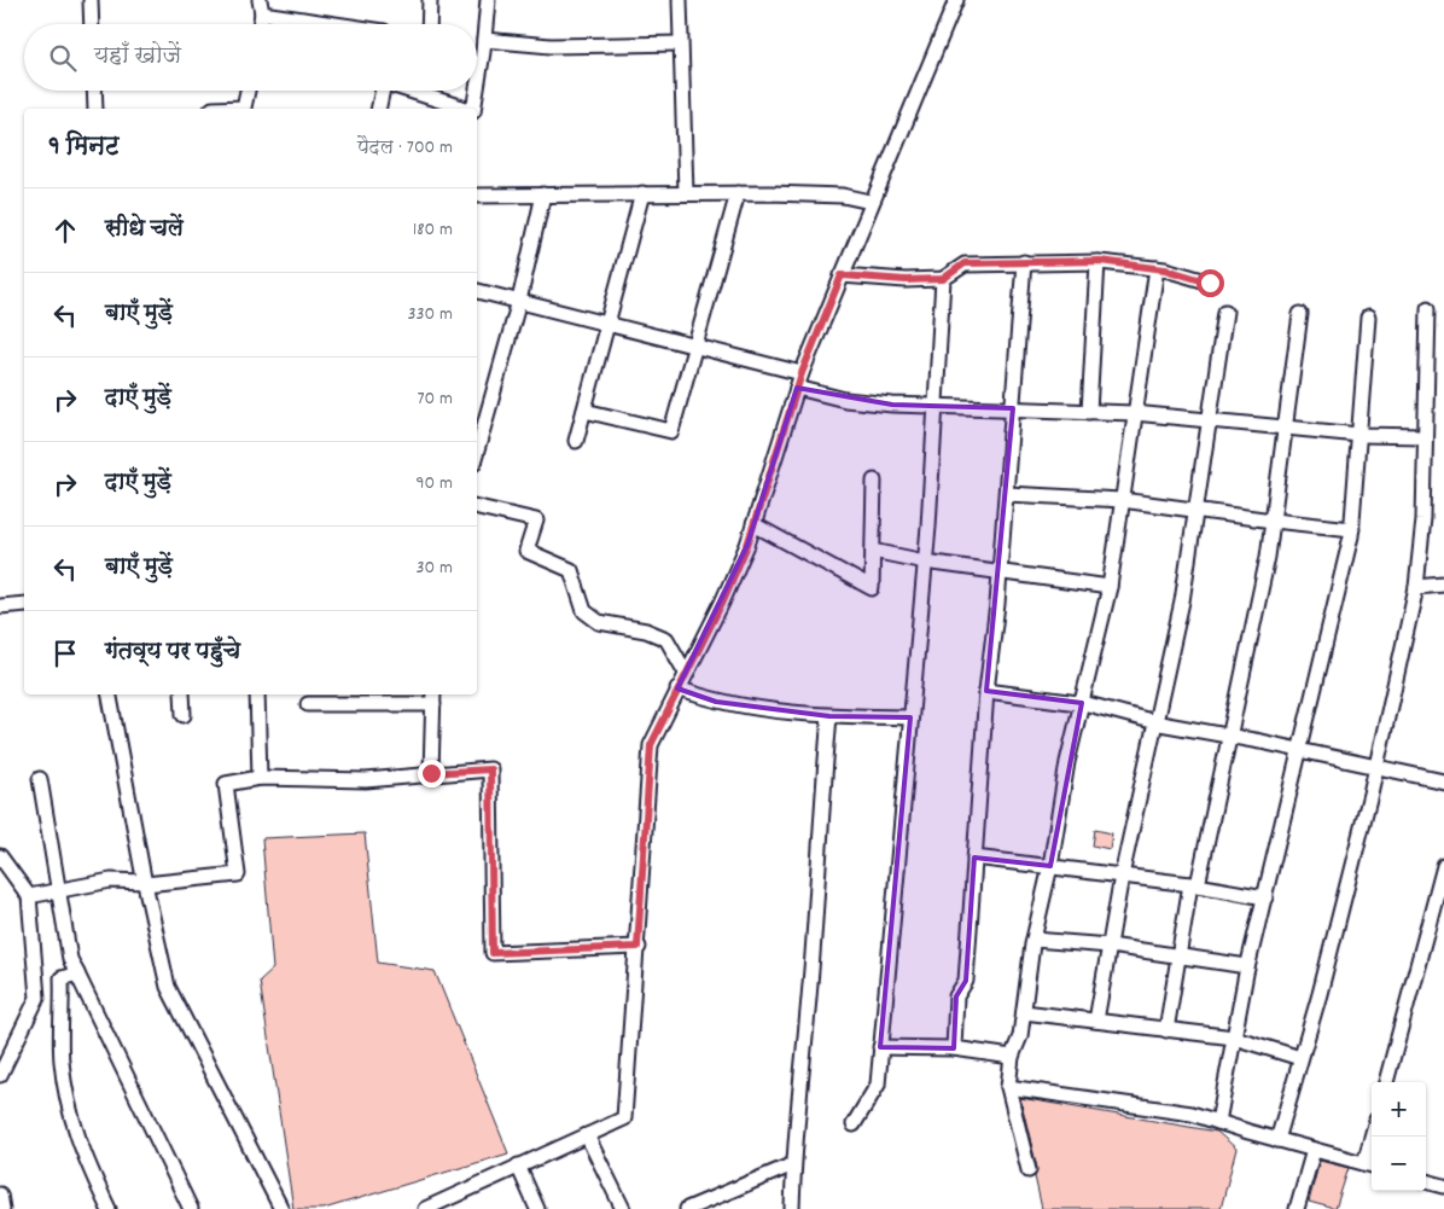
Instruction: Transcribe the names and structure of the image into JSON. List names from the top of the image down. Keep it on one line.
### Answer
{"page":{"search":"यहाँ खोजें","heading":["9 मिनट","पैदल · 700 m"],"list":[["सीधे चलें","180 m"],["बाएँ मुड़ें","330 m"],["दाएँ मुड़ें","70 m"],["दाएँ मुड़ें","90 m"],["बाएँ मुड़ें","30 m"],"गंतव्य पर पहुँचे"],"map_buttons":["+","−"]}}
